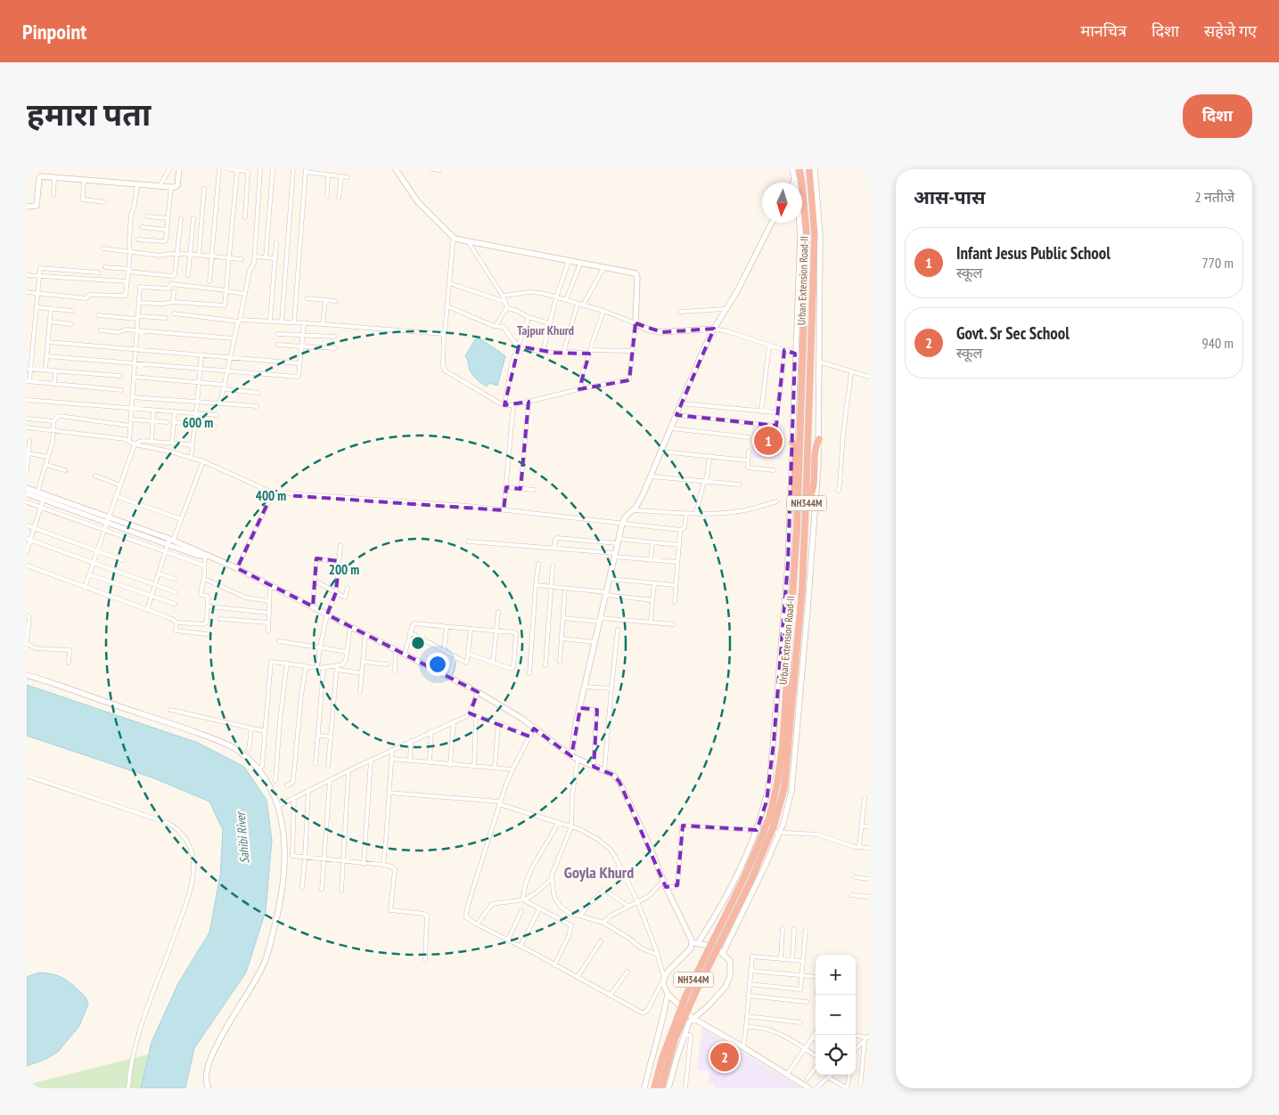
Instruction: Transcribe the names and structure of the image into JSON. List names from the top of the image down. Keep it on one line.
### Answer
{"streets":{"highway":["Urban Extension Road-II","NH344M"]},"districts":["Tajpur Khurd","Goyla Khurd"],"water":["Sahibi River"],"north":"bottom","page":{"header":"Pinpoint","nav":["मानचित्र","दिशा","सहेजे गए"],"title":"हमारा पता","buttons":"दिशा","heading":["आस-पास","2 नतीजे"],"list":[{"mark":"1","name":"Infant Jesus Public School","note":"स्कूल","value":"770 m"},{"mark":"2","name":"Govt. Sr Sec School","note":"स्कूल","value":"940 m"}],"pins":["1","2"],"map_buttons":["+","−"]},"rings":["600 m","400 m","200 m"]}
